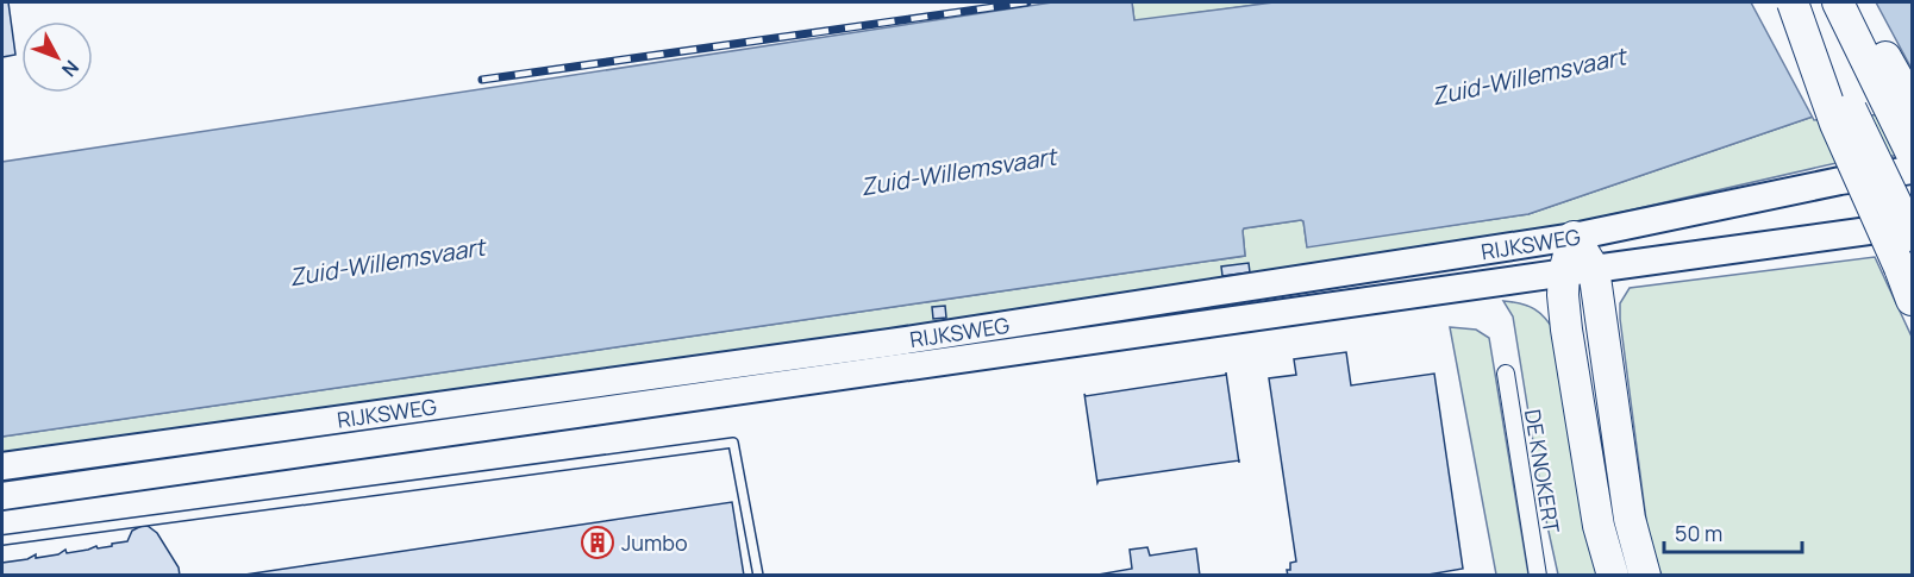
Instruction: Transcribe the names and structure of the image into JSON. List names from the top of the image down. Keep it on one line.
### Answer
{"streets":{"main road":["RIJKSWEG"],"street":["DE KNOKERT"]},"water":["Zuid-Willemsvaart"],"places":{"building":["Jumbo"]},"scale_bar":"50 m","north":"bottom right"}
